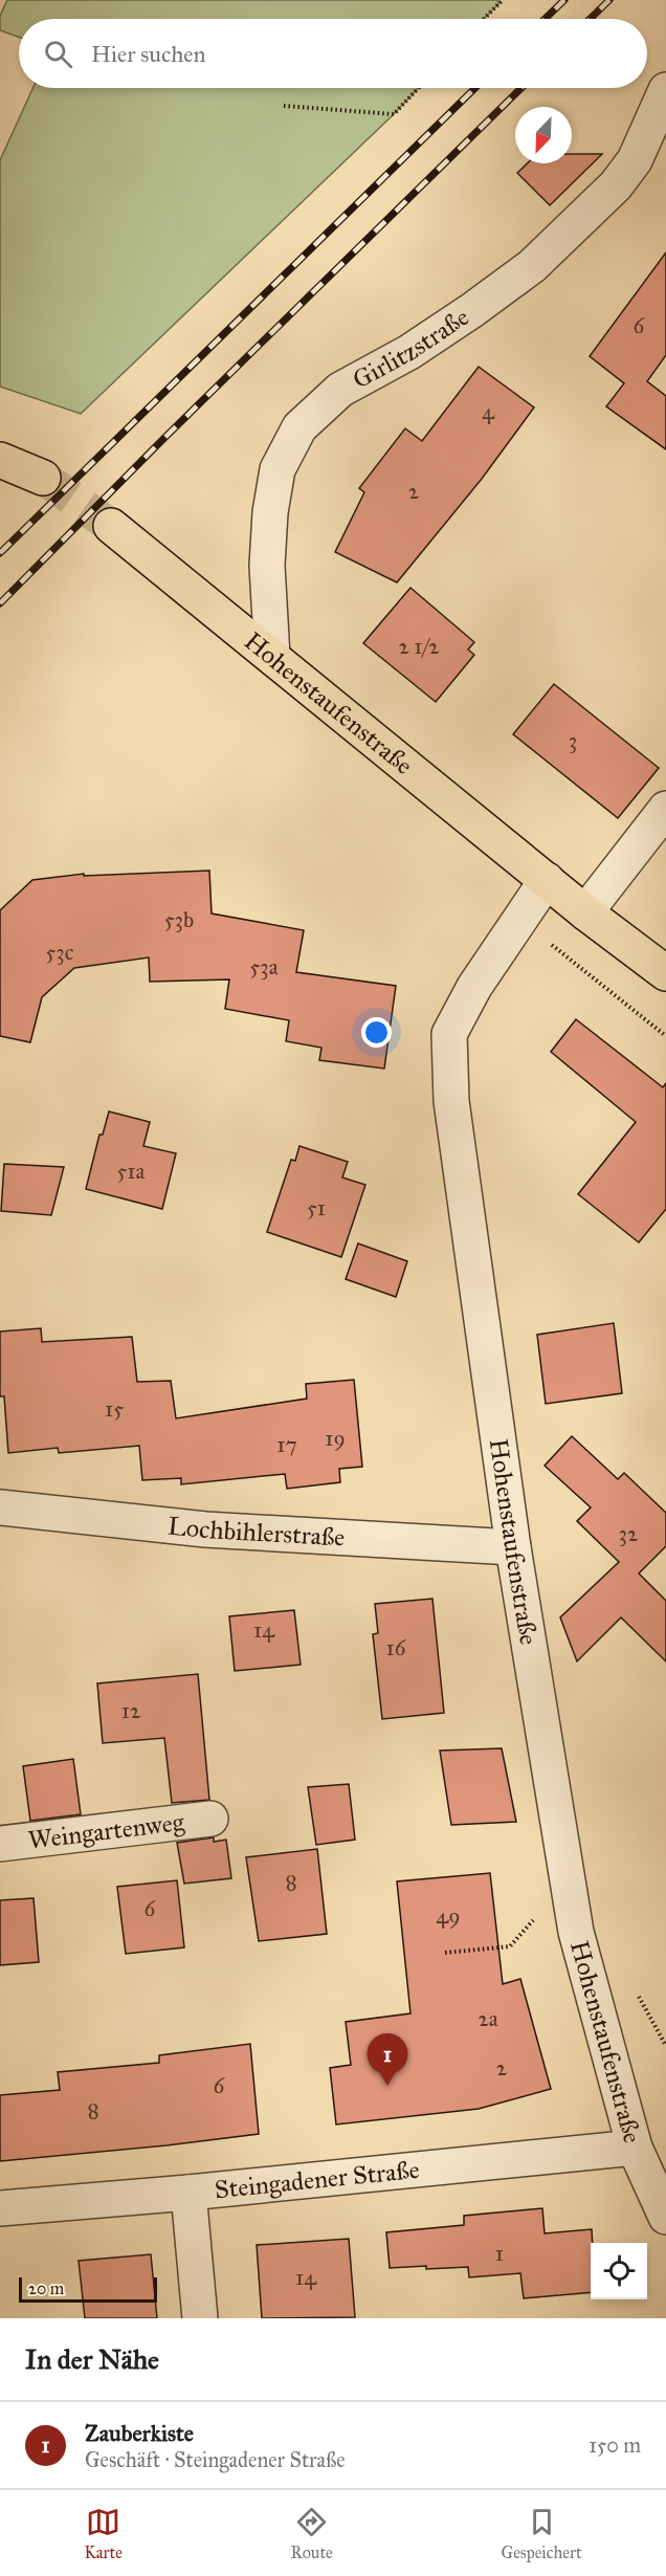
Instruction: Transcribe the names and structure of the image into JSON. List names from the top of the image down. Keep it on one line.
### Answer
{"streets":{"main road":["Hohenstaufenstraße"],"street":["Girlitzstraße","Lochbihlerstraße","Weingartenweg","Steingadener Straße"]},"crossings":[["Girlitzstraße","Hohenstaufenstraße"],["Hohenstaufenstraße","Lochbihlerstraße"],["Hohenstaufenstraße","Steingadener Straße"]],"house_numbers":["6","4","2","2 1/2","3","53b","53c","53a","51a","51","15","19","17","32","14","16","12","8","6","49","2a","2","6","8","1","14"],"scale_bar":"20 m","north":"bottom left","page":{"search":"Hier suchen","pins":"1","scale":"20 m","heading":"In der Nähe","list":[{"mark":"1","name":"Zauberkiste","note":"Geschäft · Steingadener Straße","value":"150 m"}],"nav":["Karte","Route","Gespeichert"]}}
